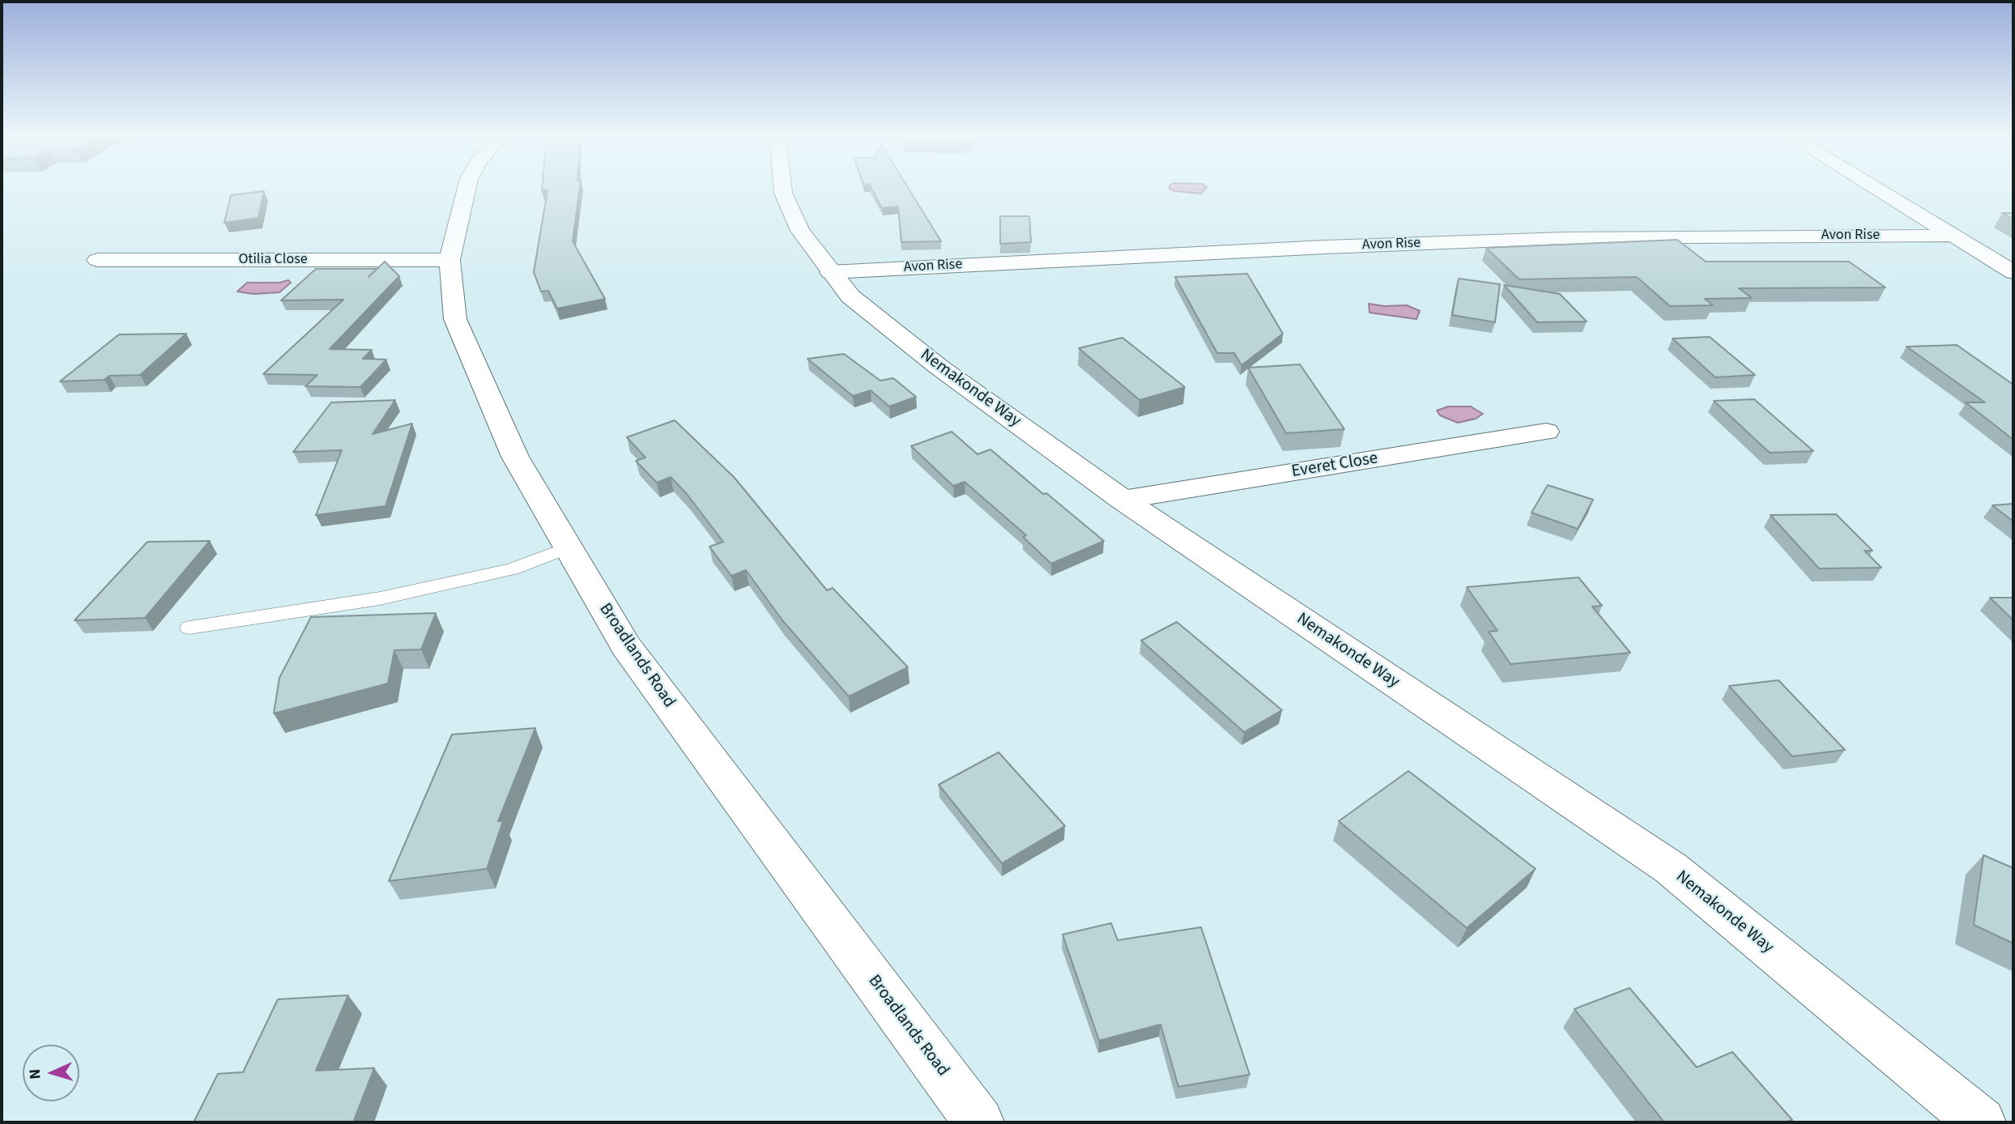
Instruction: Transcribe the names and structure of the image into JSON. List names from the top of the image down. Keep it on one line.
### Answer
{"streets":{"street":["Avon Rise","Otilia Close","Nemakonde Way","Everet Close","Broadlands Road"]},"crossings":[["Avon Rise","Nemakonde Way"],["Otilia Close","Broadlands Road"],["Nemakonde Way","Everet Close"]],"north":"left"}
